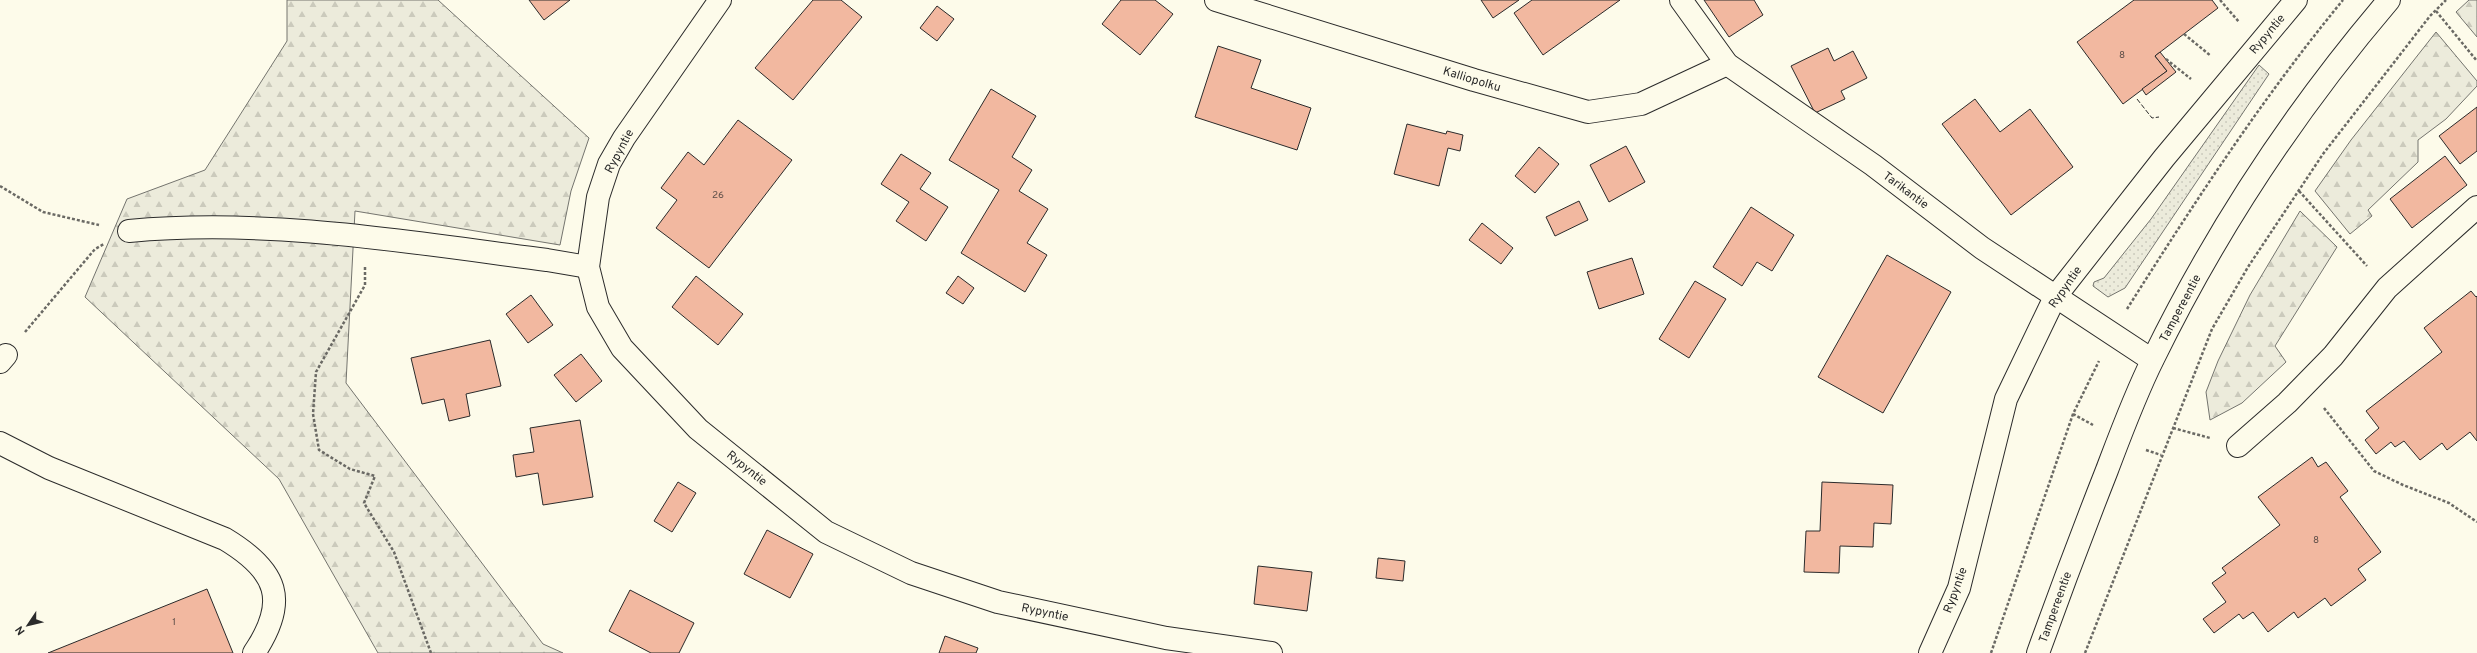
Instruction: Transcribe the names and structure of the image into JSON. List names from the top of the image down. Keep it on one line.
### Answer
{"streets":{"street":["Rypyntie","Kalliopolku","Tarikantie","Tampereentie"]},"crossings":[["Rypyntie","Tarikantie"],["Kalliopolku","Tarikantie"],["Tarikantie","Tampereentie"]],"house_numbers":["8","26","8","1"],"north":"bottom left"}
